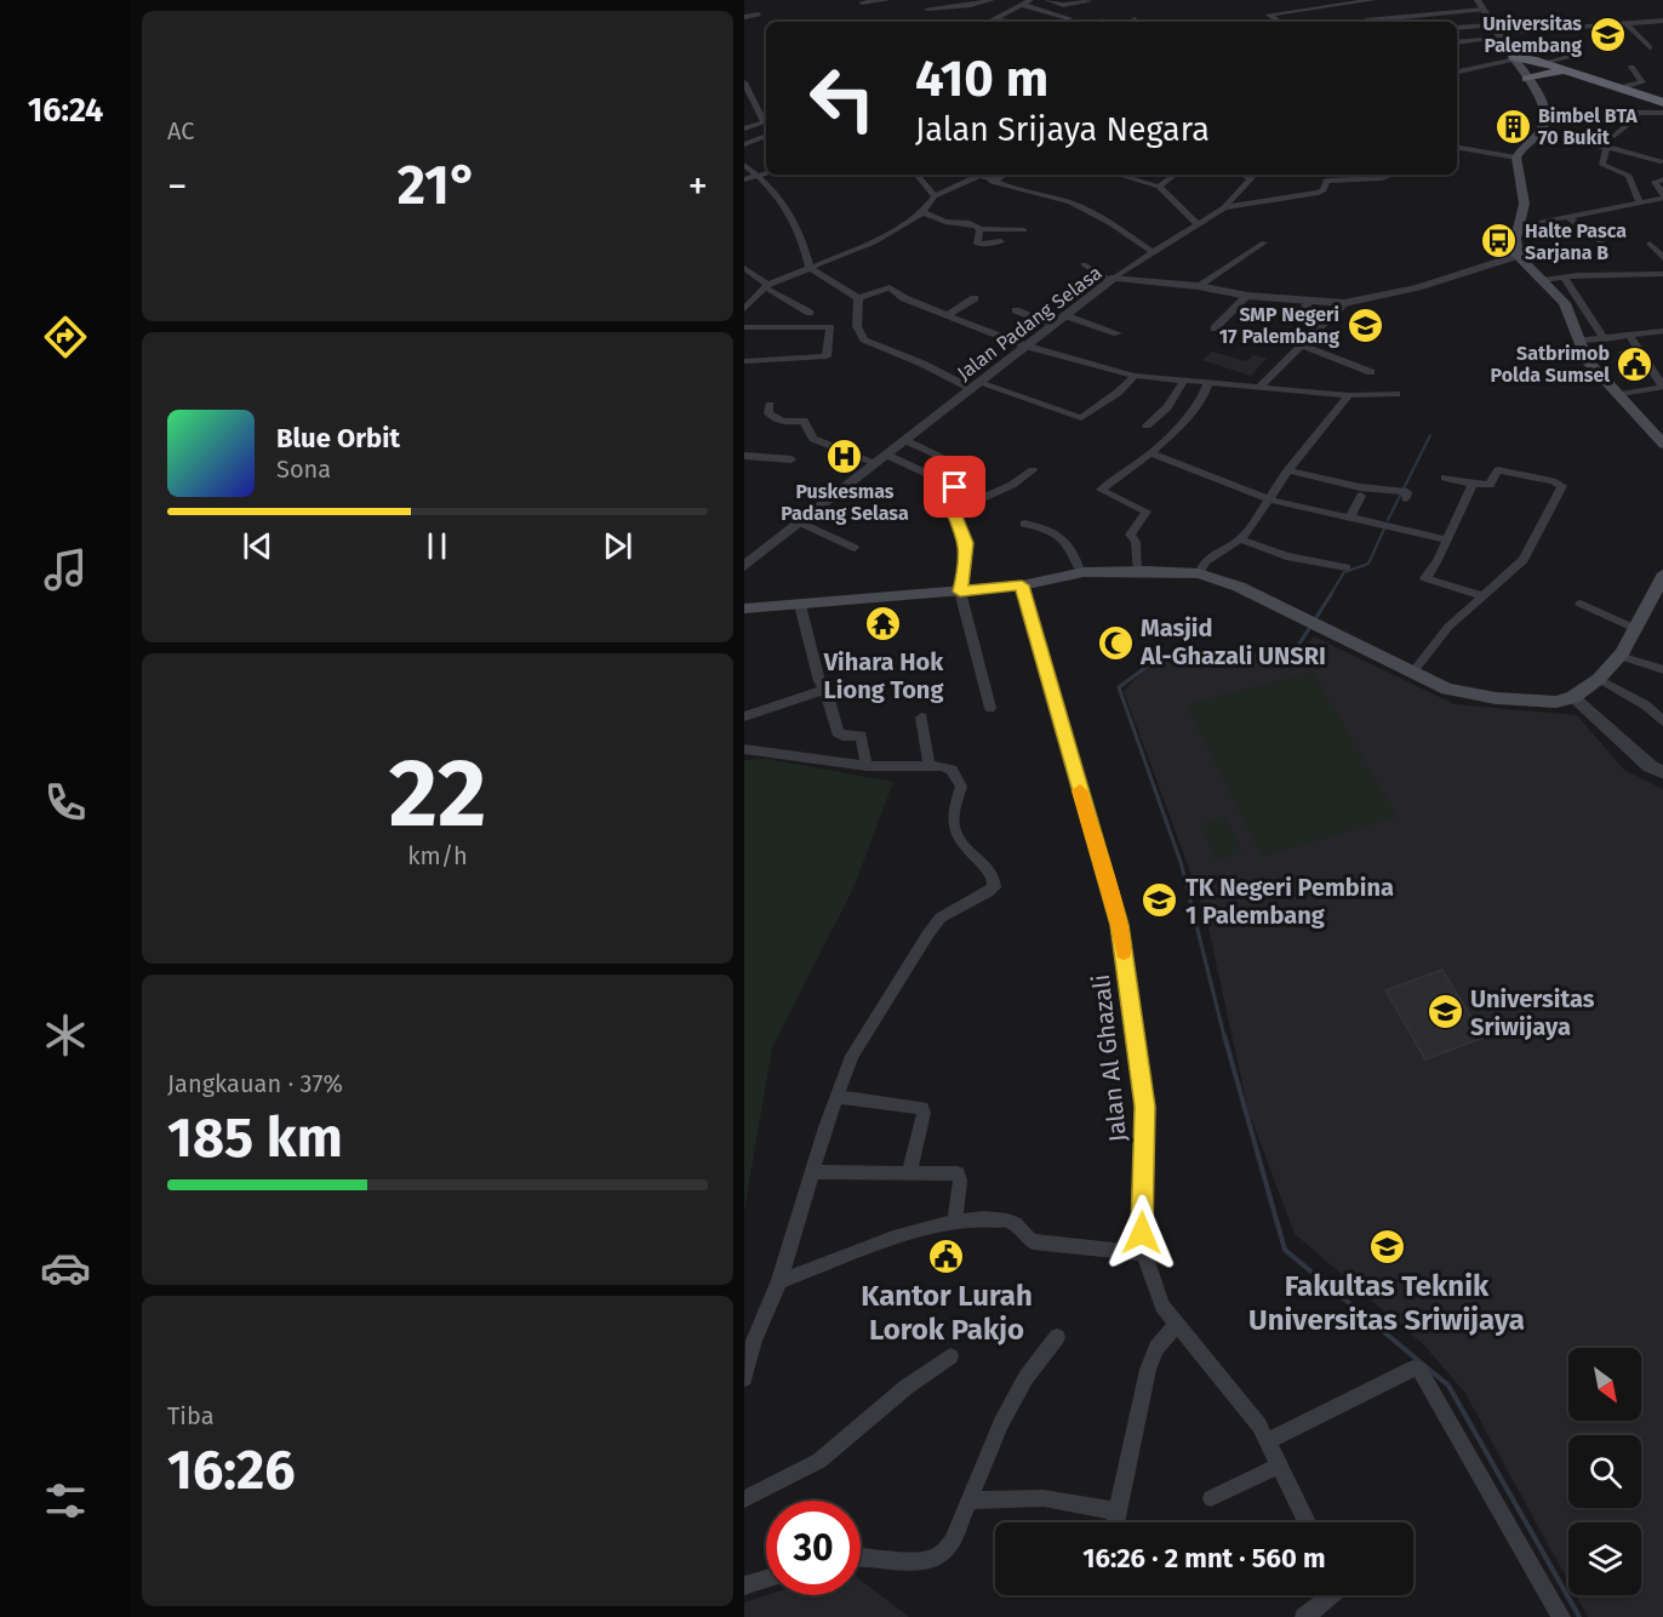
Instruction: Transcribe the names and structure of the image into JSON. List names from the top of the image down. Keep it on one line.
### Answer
{"streets":{"street":["Jalan Padang Selasa","Jalan Al Ghazali"]},"places":{"school or university":["Universitas Palembang","SMP Negeri 17 Palembang","TK Negeri Pembina 1 Palembang","Universitas Sriwijaya","Fakultas Teknik Universitas Sriwijaya"],"building":["Bimbel BTA 70 Bukit"],"bus stop":["Halte Pasca Sarjana B"],"public building":["Satbrimob Polda Sumsel","Kantor Lurah Lorok Pakjo"],"hospital":["Puskesmas Padang Selasa"],"temple":["Vihara Hok Liong Tong"],"mosque":["Masjid Al-Ghazali UNSRI"]},"north":"bottom right","page":{"tabs":"16:24","tile":["AC",["22","km/h"],["Jangkauan · 37%","185 km"],["Tiba","16:26"]],"turn":["410 m","Jalan Srijaya Negara"],"heat":["−","21°","+"],"song":["Blue Orbit","Sona"],"limit":"30","trip":"16:26 · 2 mnt · 560 m"}}
